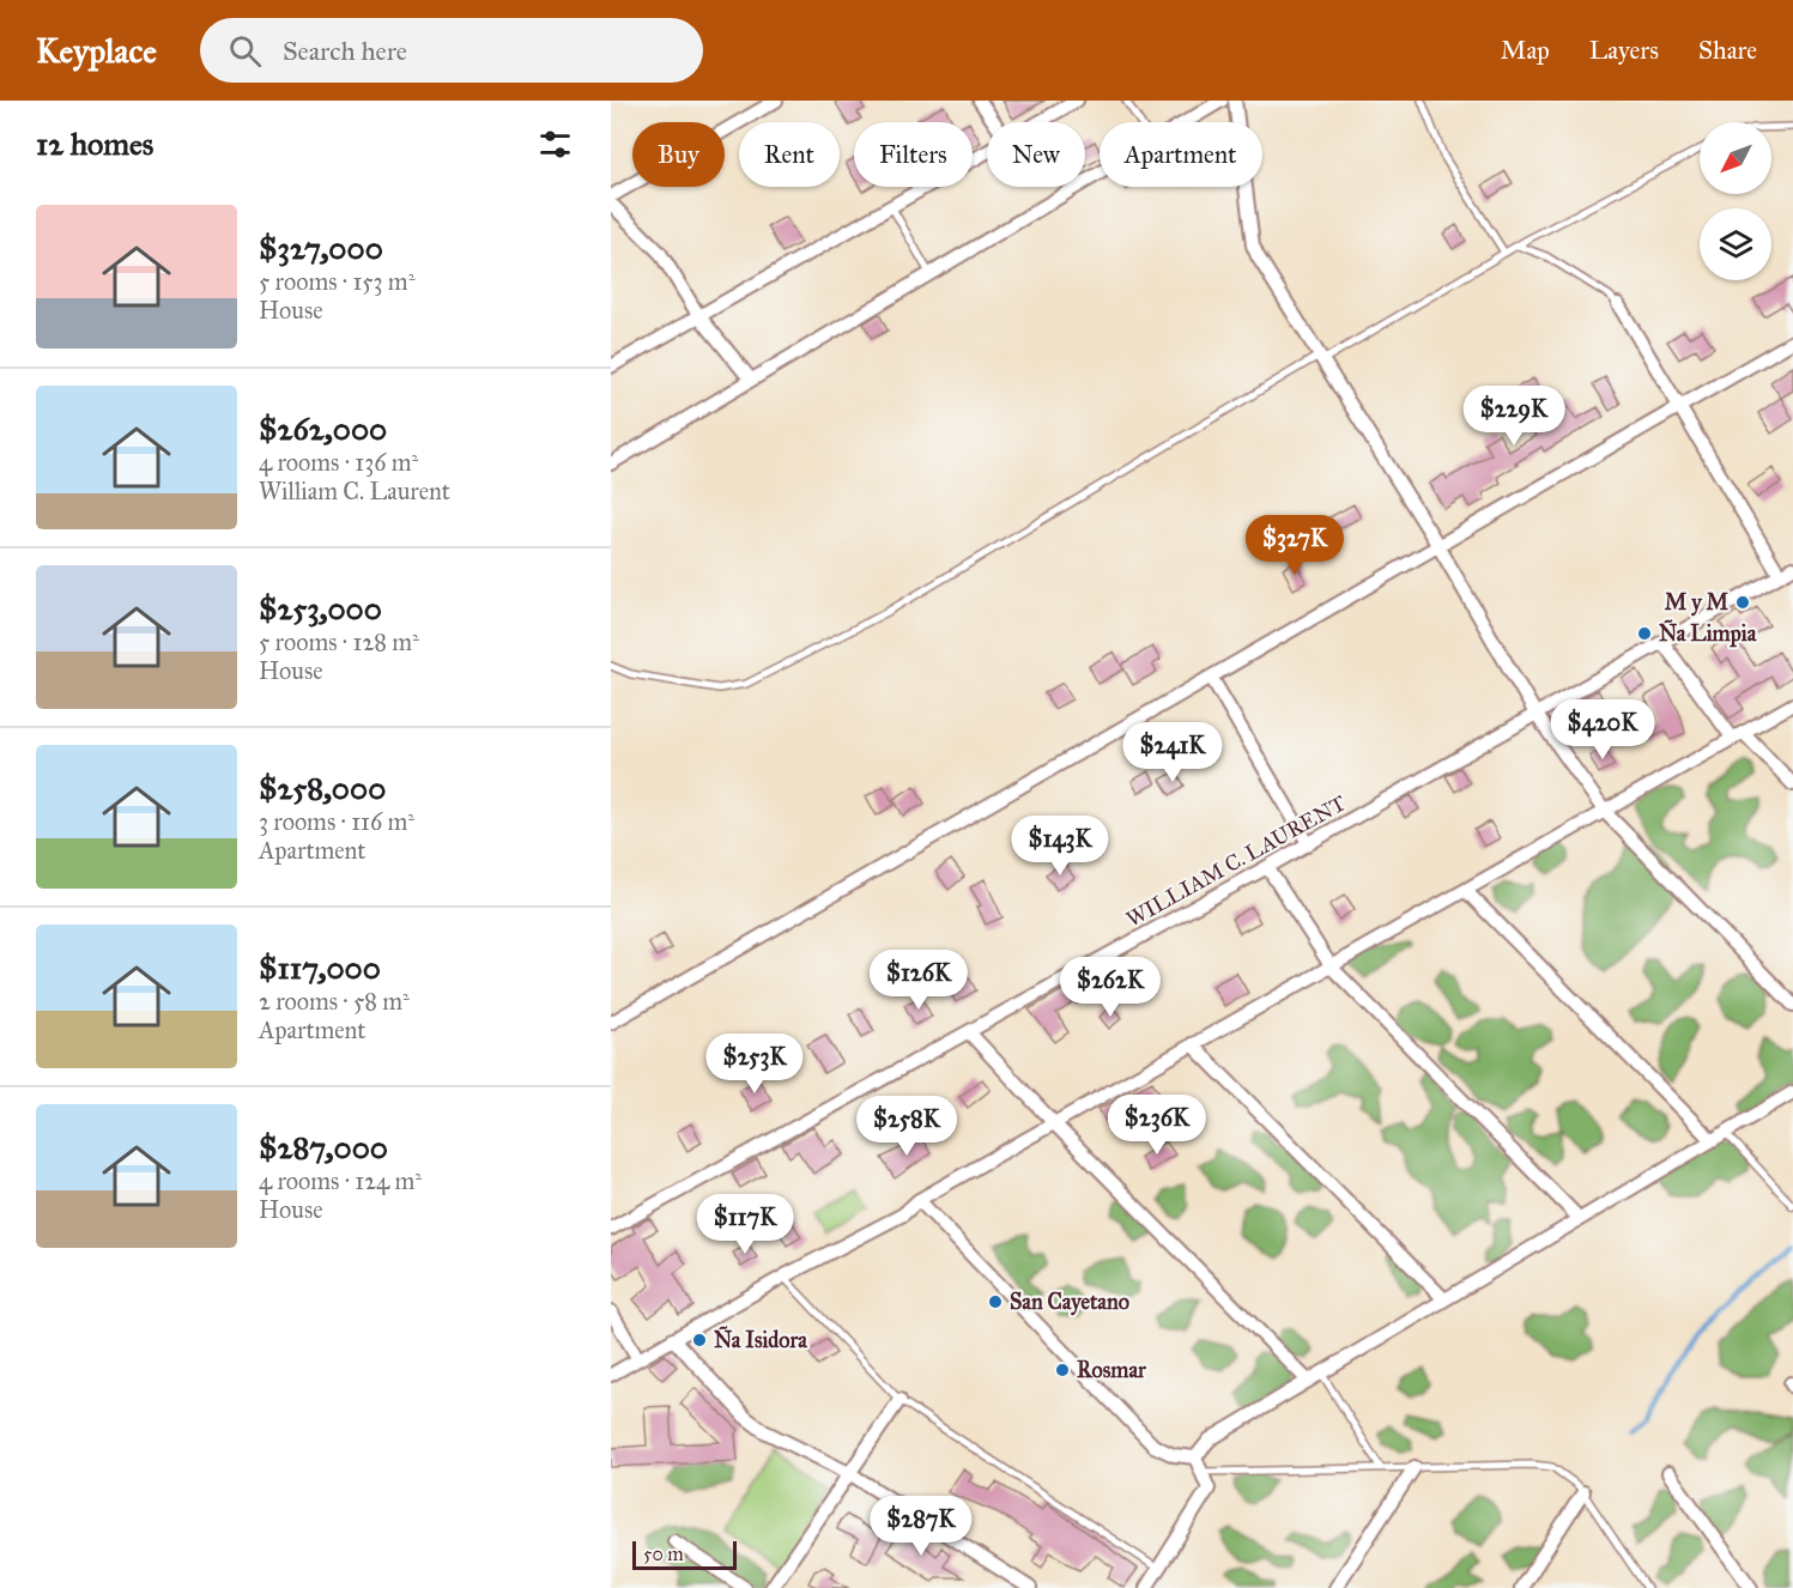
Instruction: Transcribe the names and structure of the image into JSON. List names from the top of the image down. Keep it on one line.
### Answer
{"streets":{"street":["WILLIAM C. LAURENT"]},"places":["M y M","Ña Limpia","San Cayetano","Ña Isidora","Rosmar"],"scale_bar":"50 m","north":"bottom left","page":{"header":"Keyplace","search":"Search here","nav":["Map","Layers","Share"],"heading":"12 homes","chip":["Buy","Rent","Filters","New","Apartment"],"list":[{"name":"$327,000","note":"5 rooms · 153 m² · House"},{"name":"$262,000","note":"4 rooms · 136 m² · William C. Laurent"},{"name":"$253,000","note":"5 rooms · 128 m² · House"},{"name":"$258,000","note":"3 rooms · 116 m² · Apartment"},{"name":"$117,000","note":"2 rooms · 58 m² · Apartment"},{"name":"$287,000","note":"4 rooms · 124 m² · House"}],"price":["$229K","$327K","$420K","$241K","$143K","$126K","$262K","$253K","$236K","$258K","$117K","$287K"],"scale":"50 m"}}
